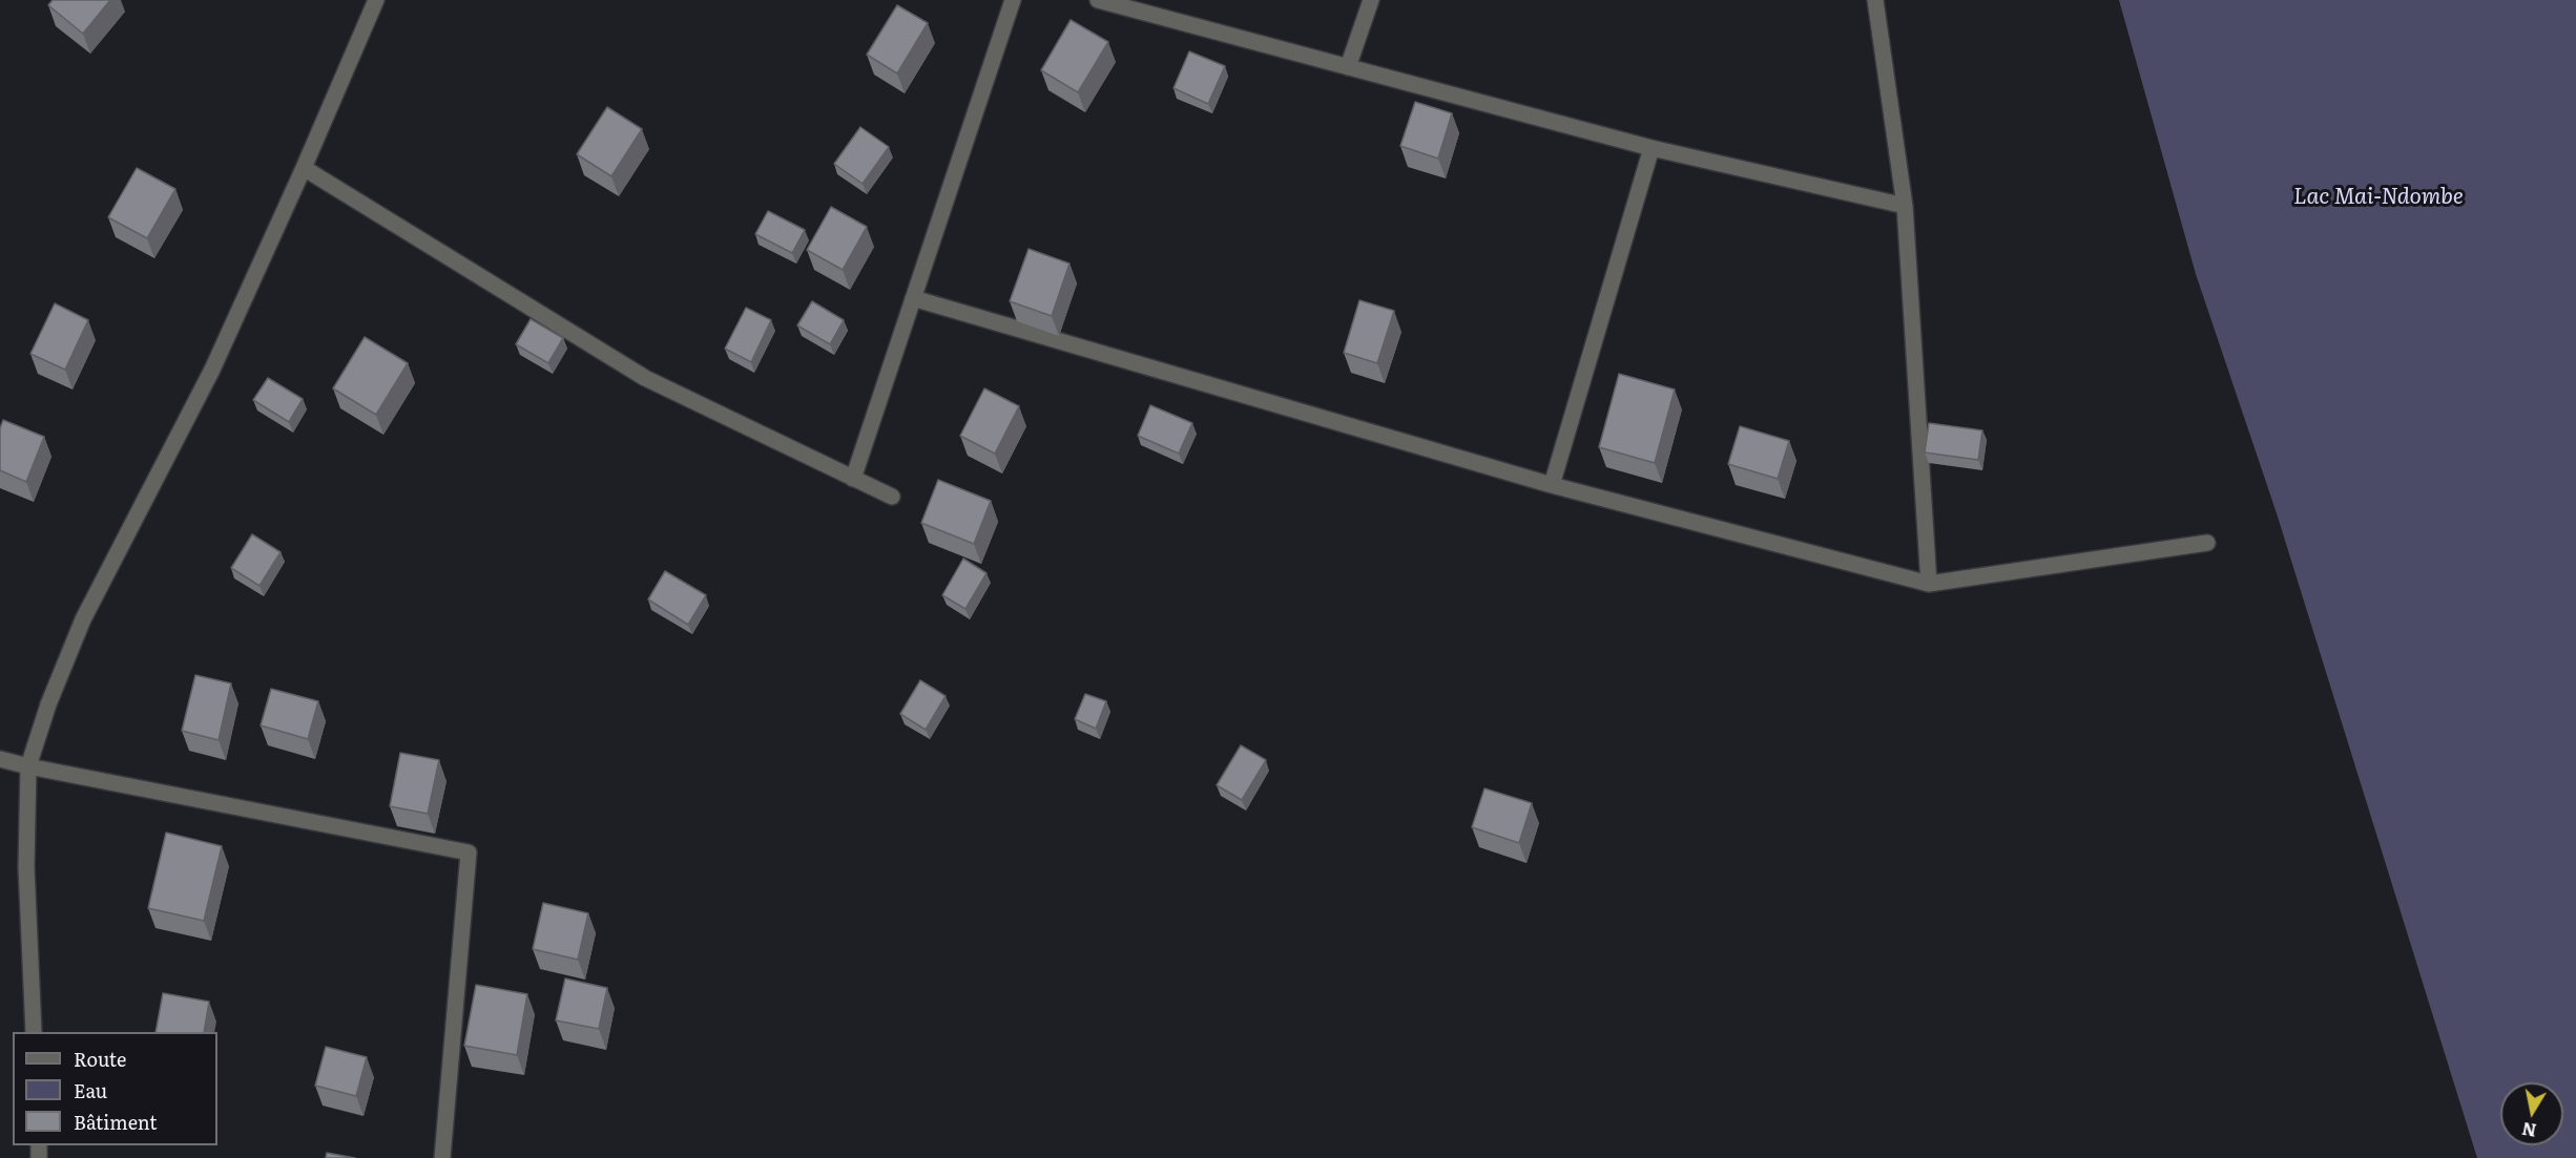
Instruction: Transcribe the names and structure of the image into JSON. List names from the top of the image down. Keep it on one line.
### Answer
{"water":["Lac Mai-Ndombe"],"legend":["Route","Eau","Bâtiment"],"north":"bottom"}
